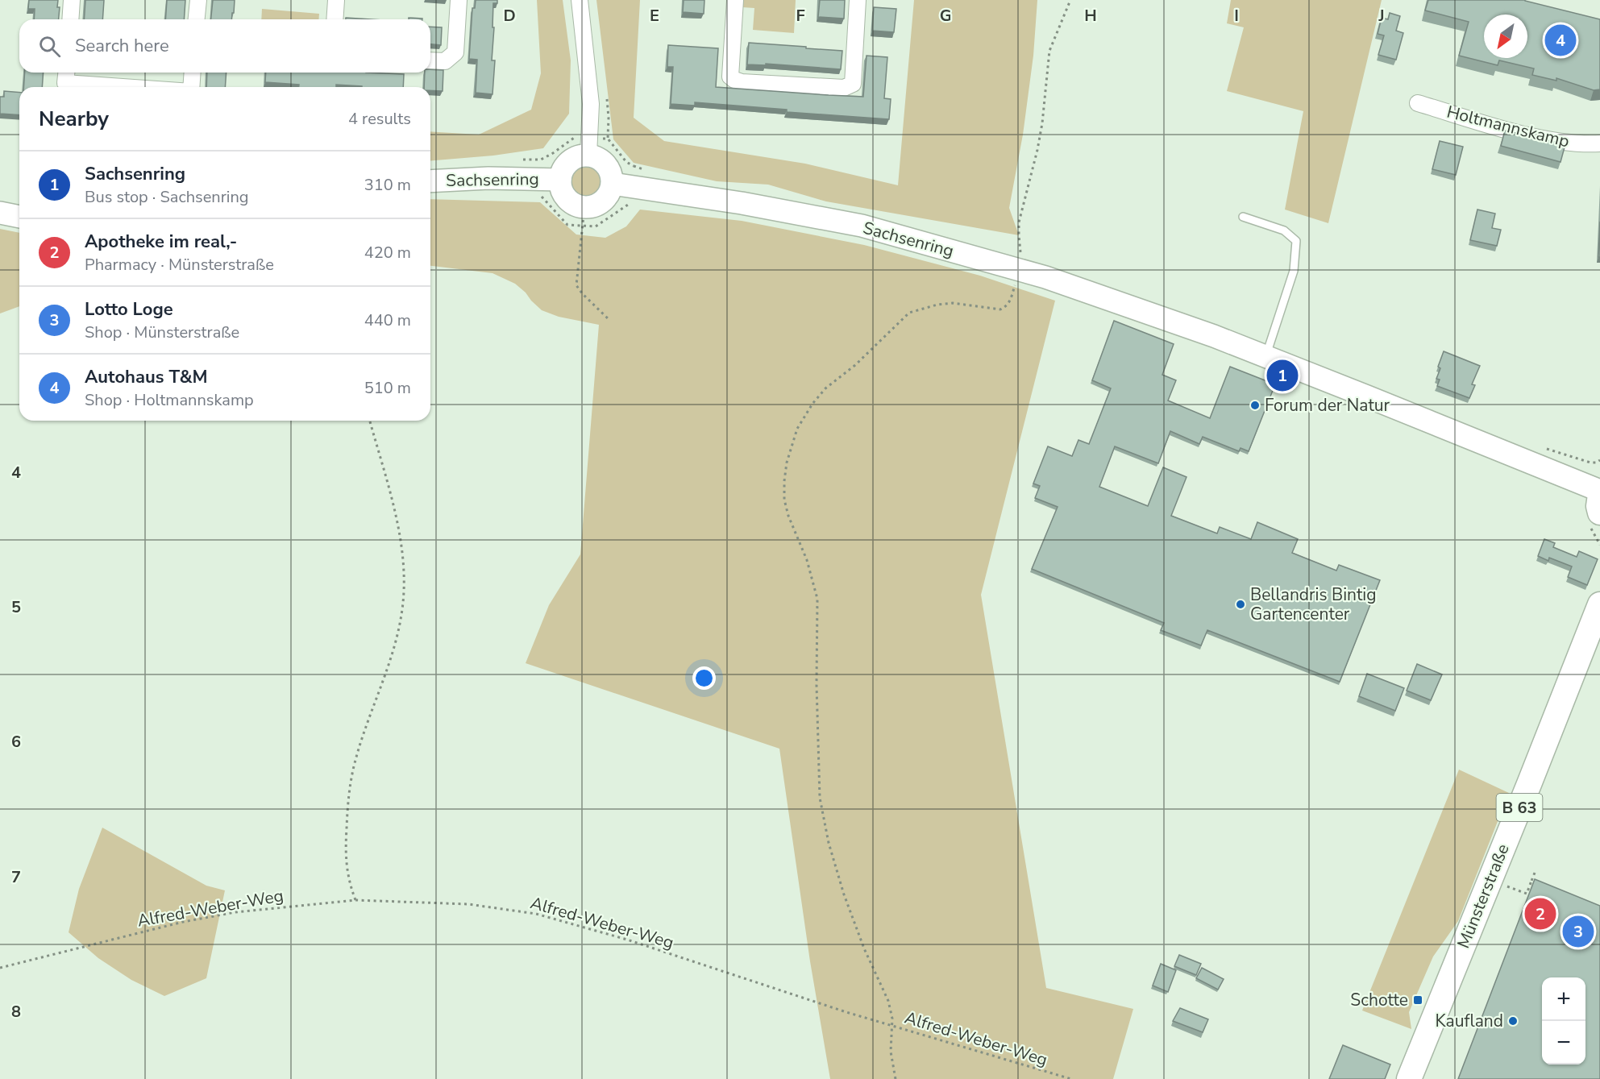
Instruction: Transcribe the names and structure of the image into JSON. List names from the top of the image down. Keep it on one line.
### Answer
{"streets":{"main road":["B 63","Münsterstraße"],"street":["Holtmannskamp","Sachsenring"],"path":["Alfred-Weber-Weg"]},"places":{"other":["Forum der Natur","Bellandris Bintig Gartencenter","Kaufland"],"transit":["Schotte"]},"north":"bottom left","page":{"search":"Search here","pins":["4","1","2","3"],"heading":["Nearby","4 results"],"list":[{"mark":"1","name":"Sachsenring","note":"Bus stop · Sachsenring","value":"310 m"},{"mark":"2","name":"Apotheke im real,-","note":"Pharmacy · Münsterstraße","value":"420 m"},{"mark":"3","name":"Lotto Loge","note":"Shop · Münsterstraße","value":"440 m"},{"mark":"4","name":"Autohaus T&M","note":"Shop · Holtmannskamp","value":"510 m"}],"map_buttons":["+","−"]},"grid":{"columns":["D","E","F","G","H","I","J"],"rows":["4","5","6","7","8"]}}
